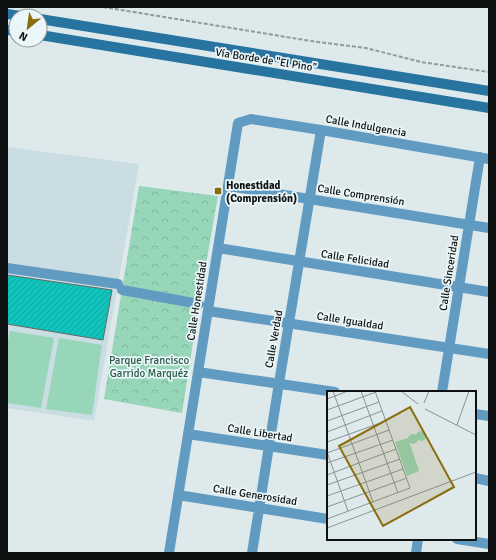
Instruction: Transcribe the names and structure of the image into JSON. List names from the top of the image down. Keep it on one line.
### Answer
{"streets":{"main road":["Vía Borde de \"El Pino\""],"street":["Calle Indulgencia","Calle Comprensión","Calle Felicidad","Calle Sinceridad","Calle Honestidad","Calle Igualdad","Calle Verdad","Calle Libertad","Calle Generosidad"]},"crossings":[["Calle Indulgencia","Calle Sinceridad"],["Calle Indulgencia","Calle Honestidad"],["Calle Indulgencia","Calle Verdad"],["Calle Comprensión","Calle Sinceridad"],["Calle Comprensión","Calle Honestidad"],["Calle Comprensión","Calle Verdad"],["Calle Felicidad","Calle Sinceridad"],["Calle Felicidad","Calle Honestidad"],["Calle Felicidad","Calle Verdad"],["Calle Sinceridad","Calle Igualdad"],["Calle Honestidad","Calle Igualdad"],["Calle Honestidad","Calle Libertad"],["Calle Honestidad","Calle Generosidad"],["Calle Igualdad","Calle Verdad"],["Calle Verdad","Calle Libertad"],["Calle Verdad","Calle Generosidad"]],"parks":["Parque Francisco Garrido Marquéz"],"places":{"transit":["Honestidad (Comprensión)"]},"north":"bottom left"}
